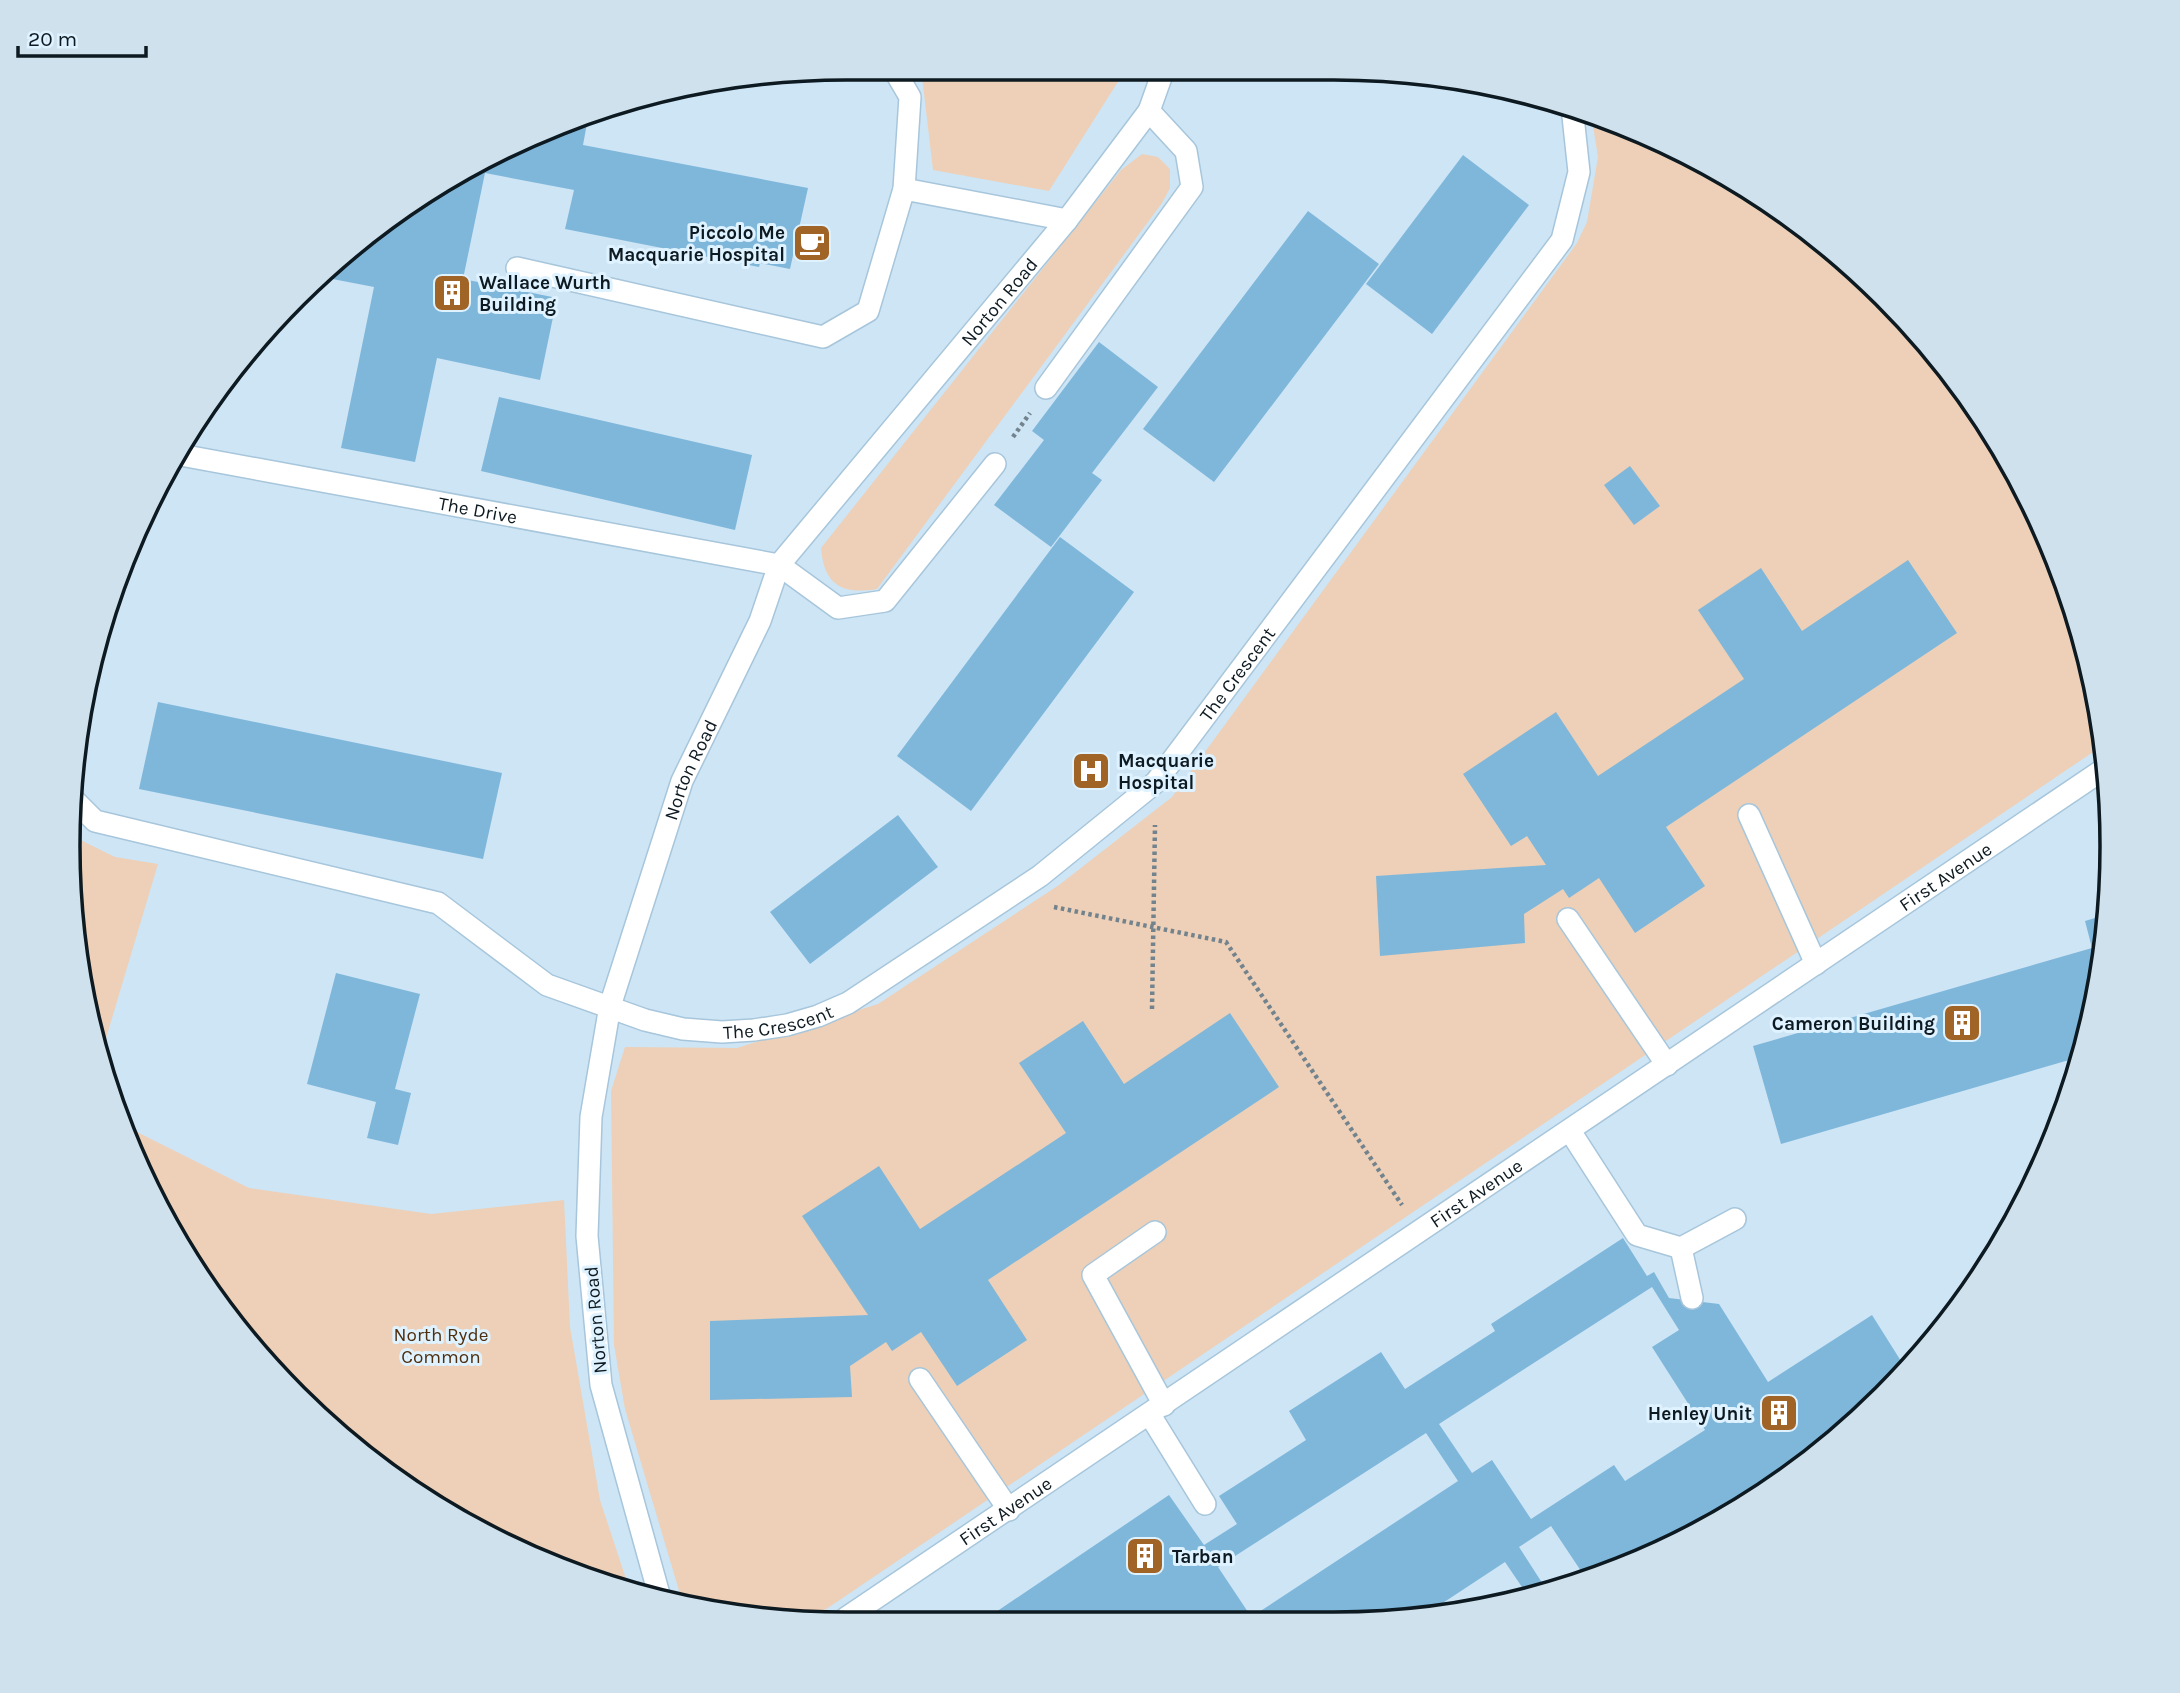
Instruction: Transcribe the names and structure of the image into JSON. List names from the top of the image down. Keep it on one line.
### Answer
{"streets":{"lane":["Norton Road","The Drive","The Crescent","First Avenue"]},"crossings":[["Norton Road","The Drive"],["Norton Road","The Crescent"]],"parks":["North Ryde Common"],"places":{"cafe":["Piccolo Me Macquarie Hospital"],"building":["Wallace Wurth Building","Cameron Building","Henley Unit","Tarban"],"hospital":["Macquarie Hospital"]},"scale_bar":"20 m"}
